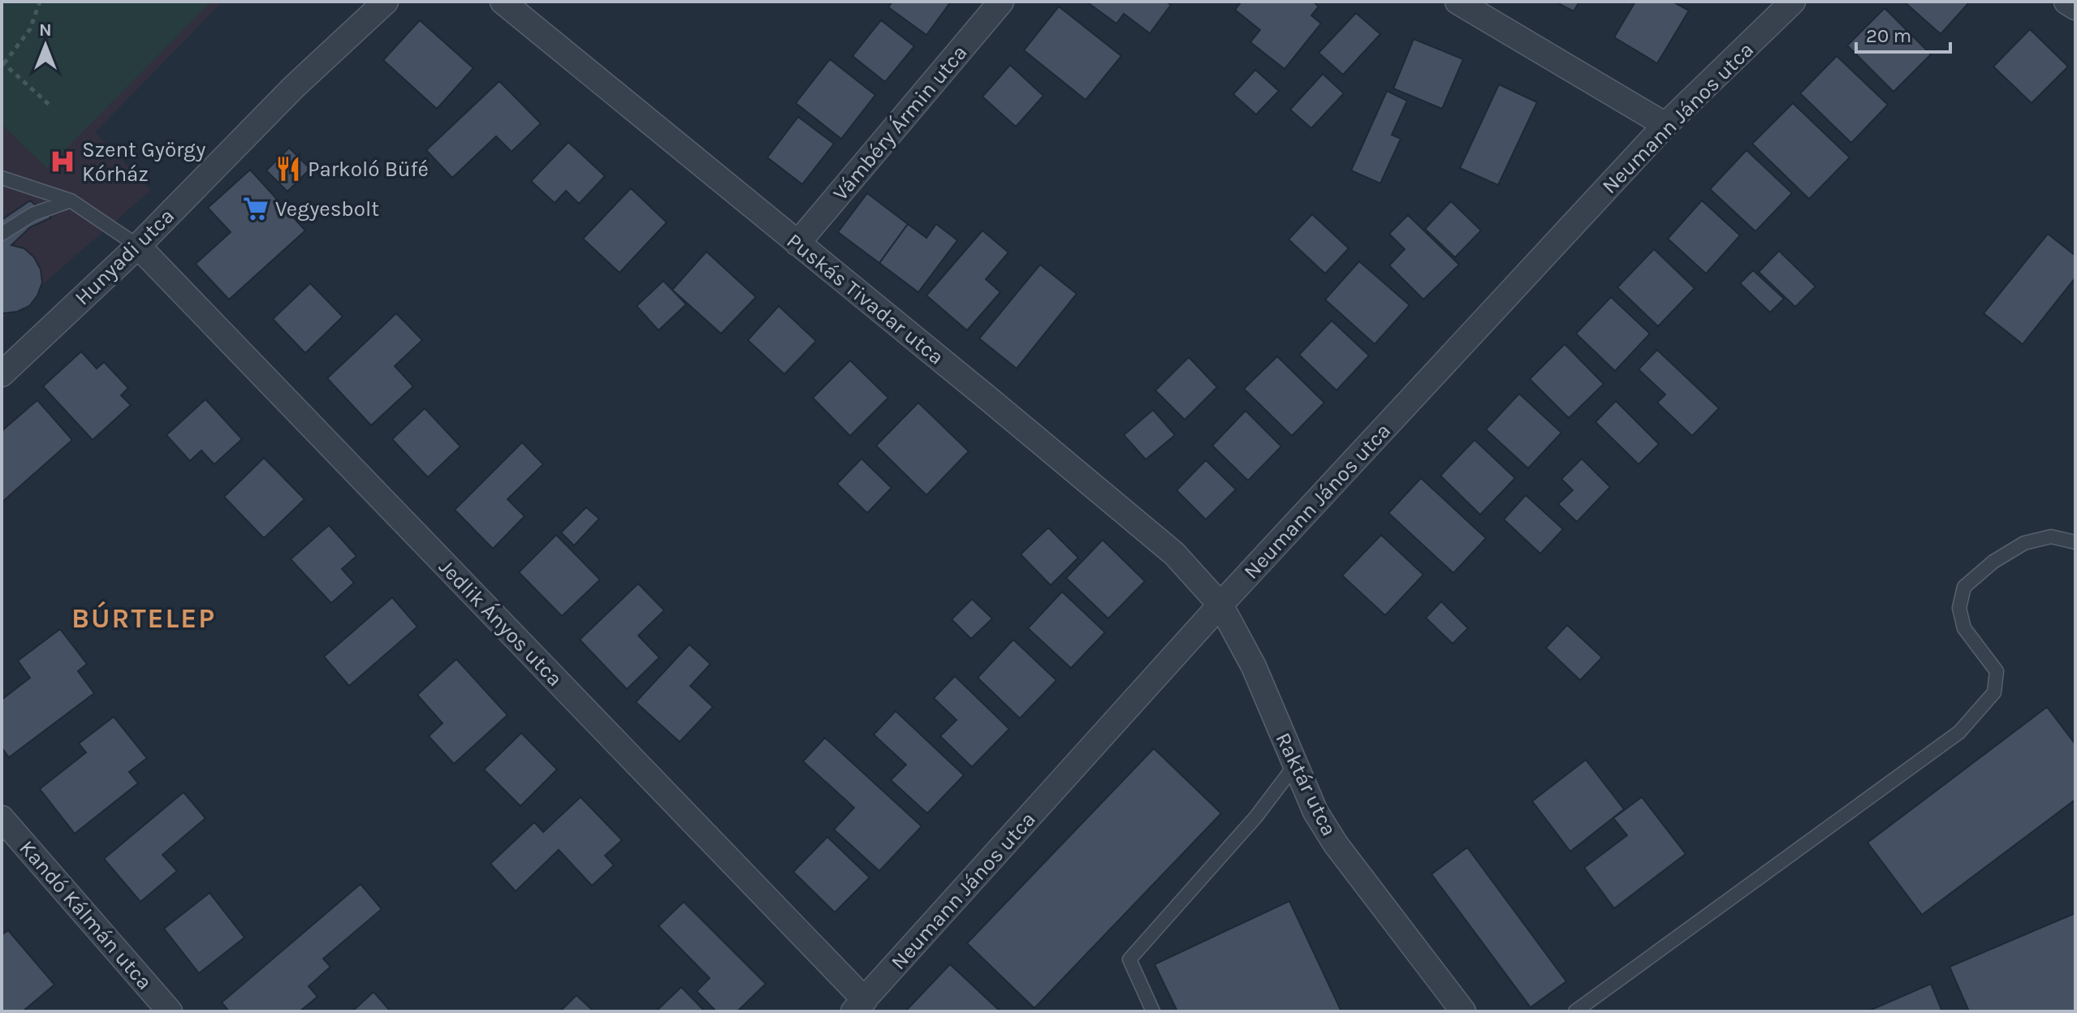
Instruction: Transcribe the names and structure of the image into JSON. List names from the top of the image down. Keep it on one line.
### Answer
{"streets":{"street":["Neumann János utca","Vámbéry Ármin utca","Hunyadi utca","Puskás Tivadar utca","Jedlik Ányos utca","Raktár utca","Kandó Kálmán utca"]},"crossings":[["Neumann János utca","Puskás Tivadar utca"],["Neumann János utca","Jedlik Ányos utca"],["Neumann János utca","Raktár utca"],["Vámbéry Ármin utca","Puskás Tivadar utca"],["Hunyadi utca","Jedlik Ányos utca"],["Puskás Tivadar utca","Raktár utca"]],"districts":["BÚRTELEP"],"places":{"hospital":["Szent György Kórház"],"restaurant":["Parkoló Büfé"],"supermarket":["Vegyesbolt"]},"scale_bar":"20 m","north":"top"}
